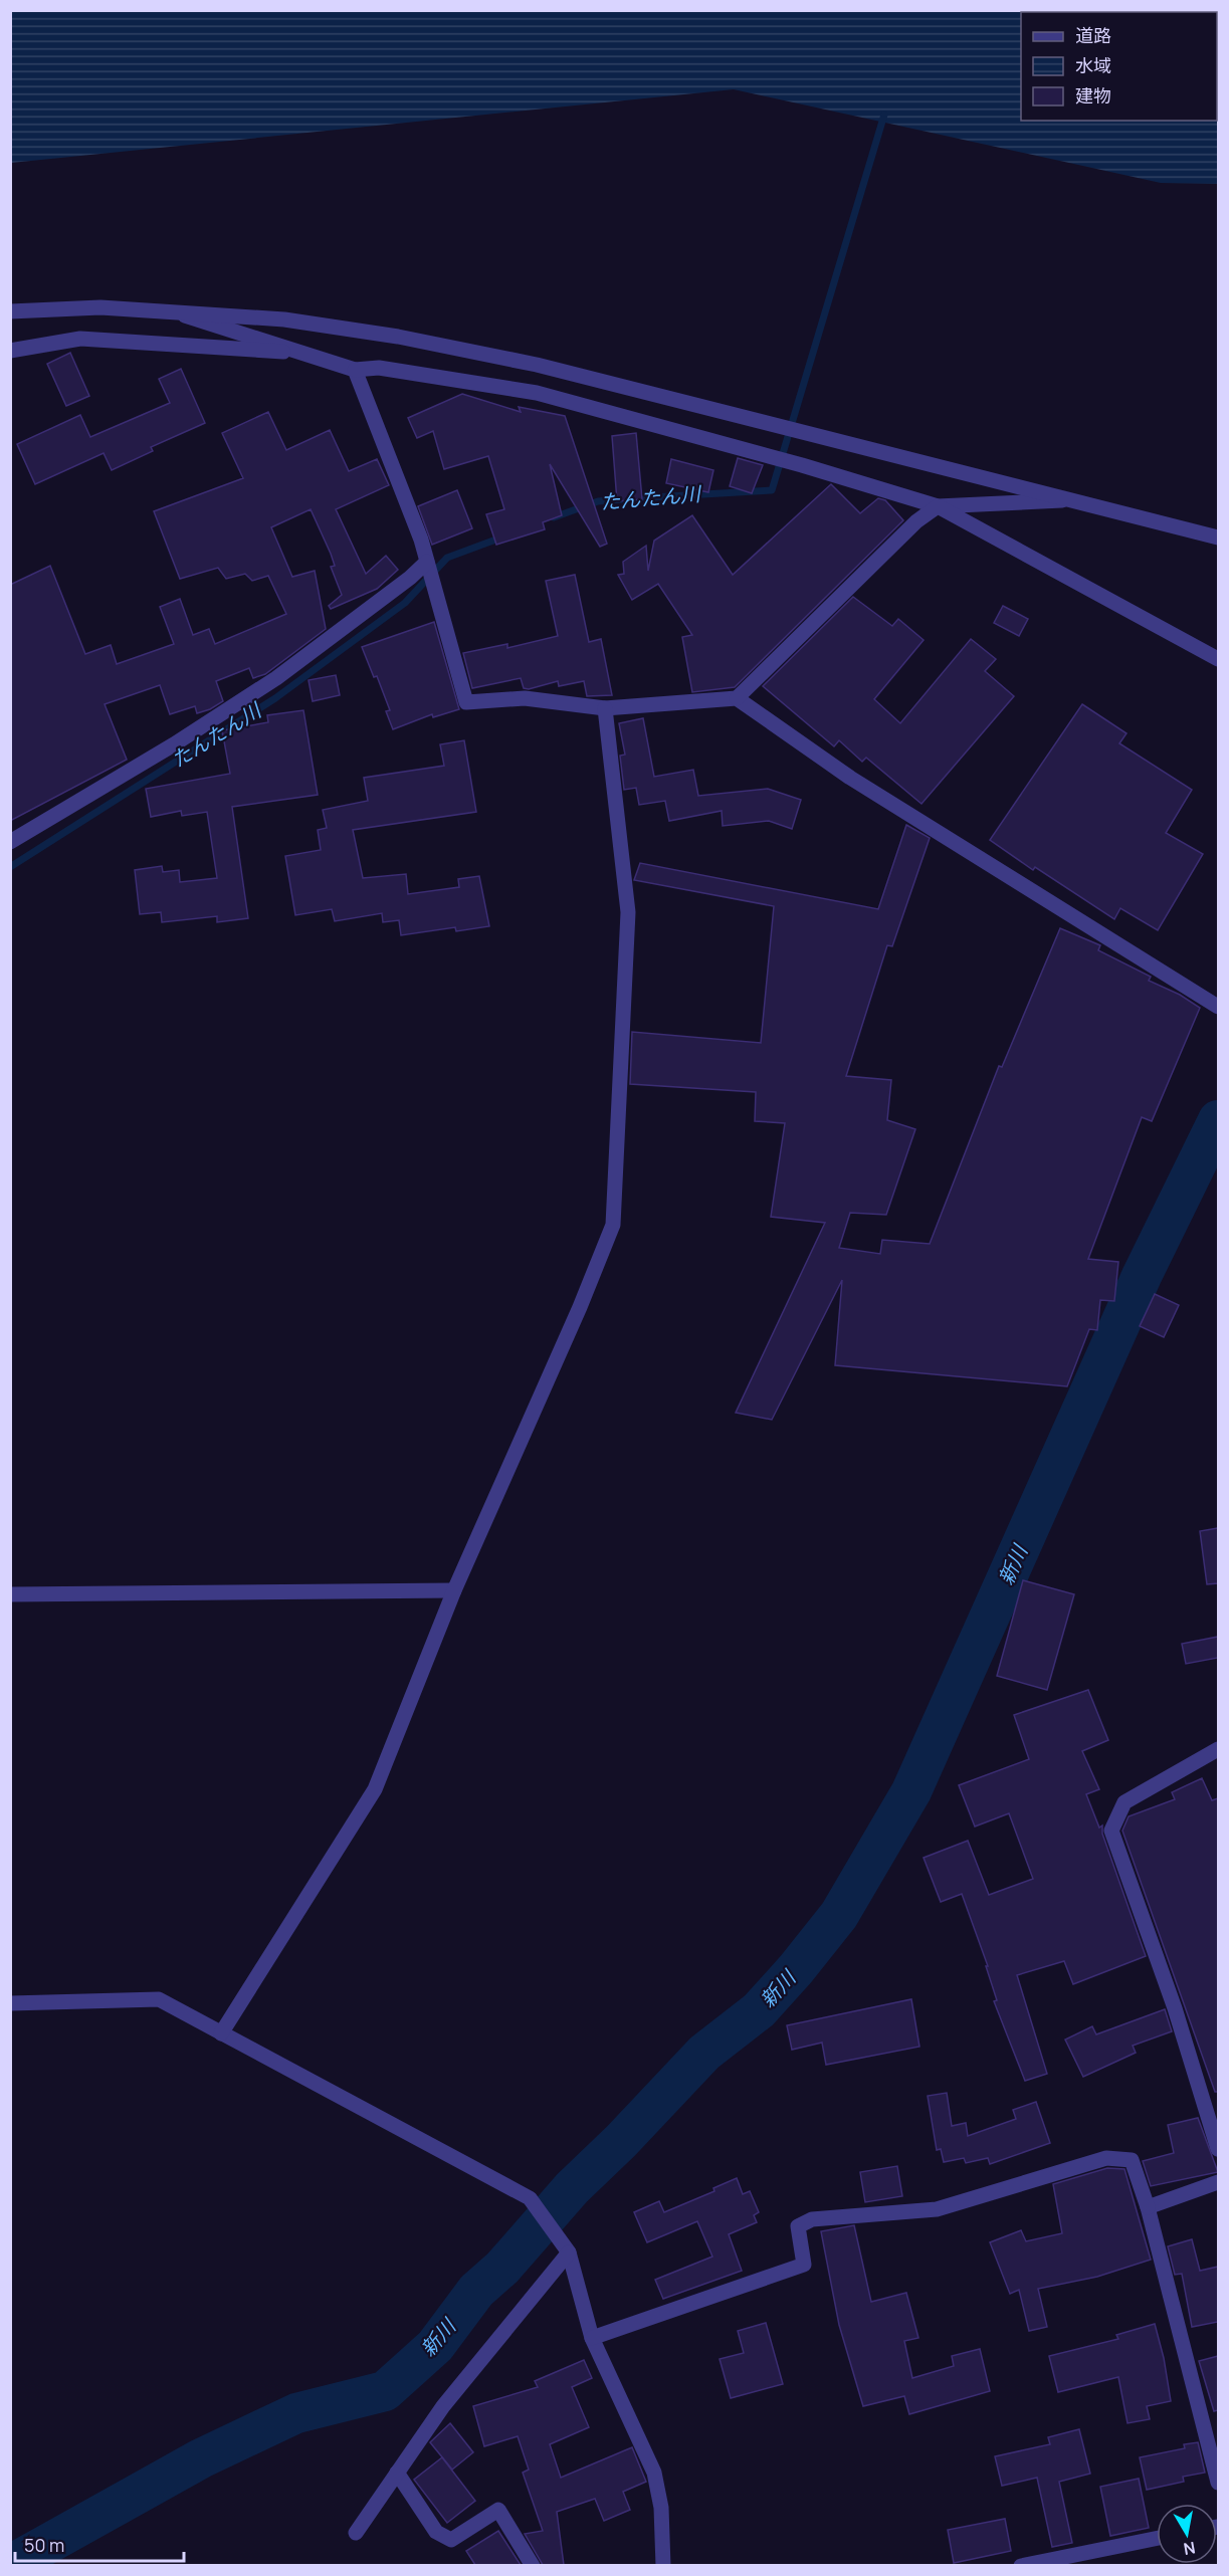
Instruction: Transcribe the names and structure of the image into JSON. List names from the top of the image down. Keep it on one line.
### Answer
{"water":["たんたん川","新川"],"legend":["道路","水域","建物"],"scale_bar":"50 m","north":"bottom"}
